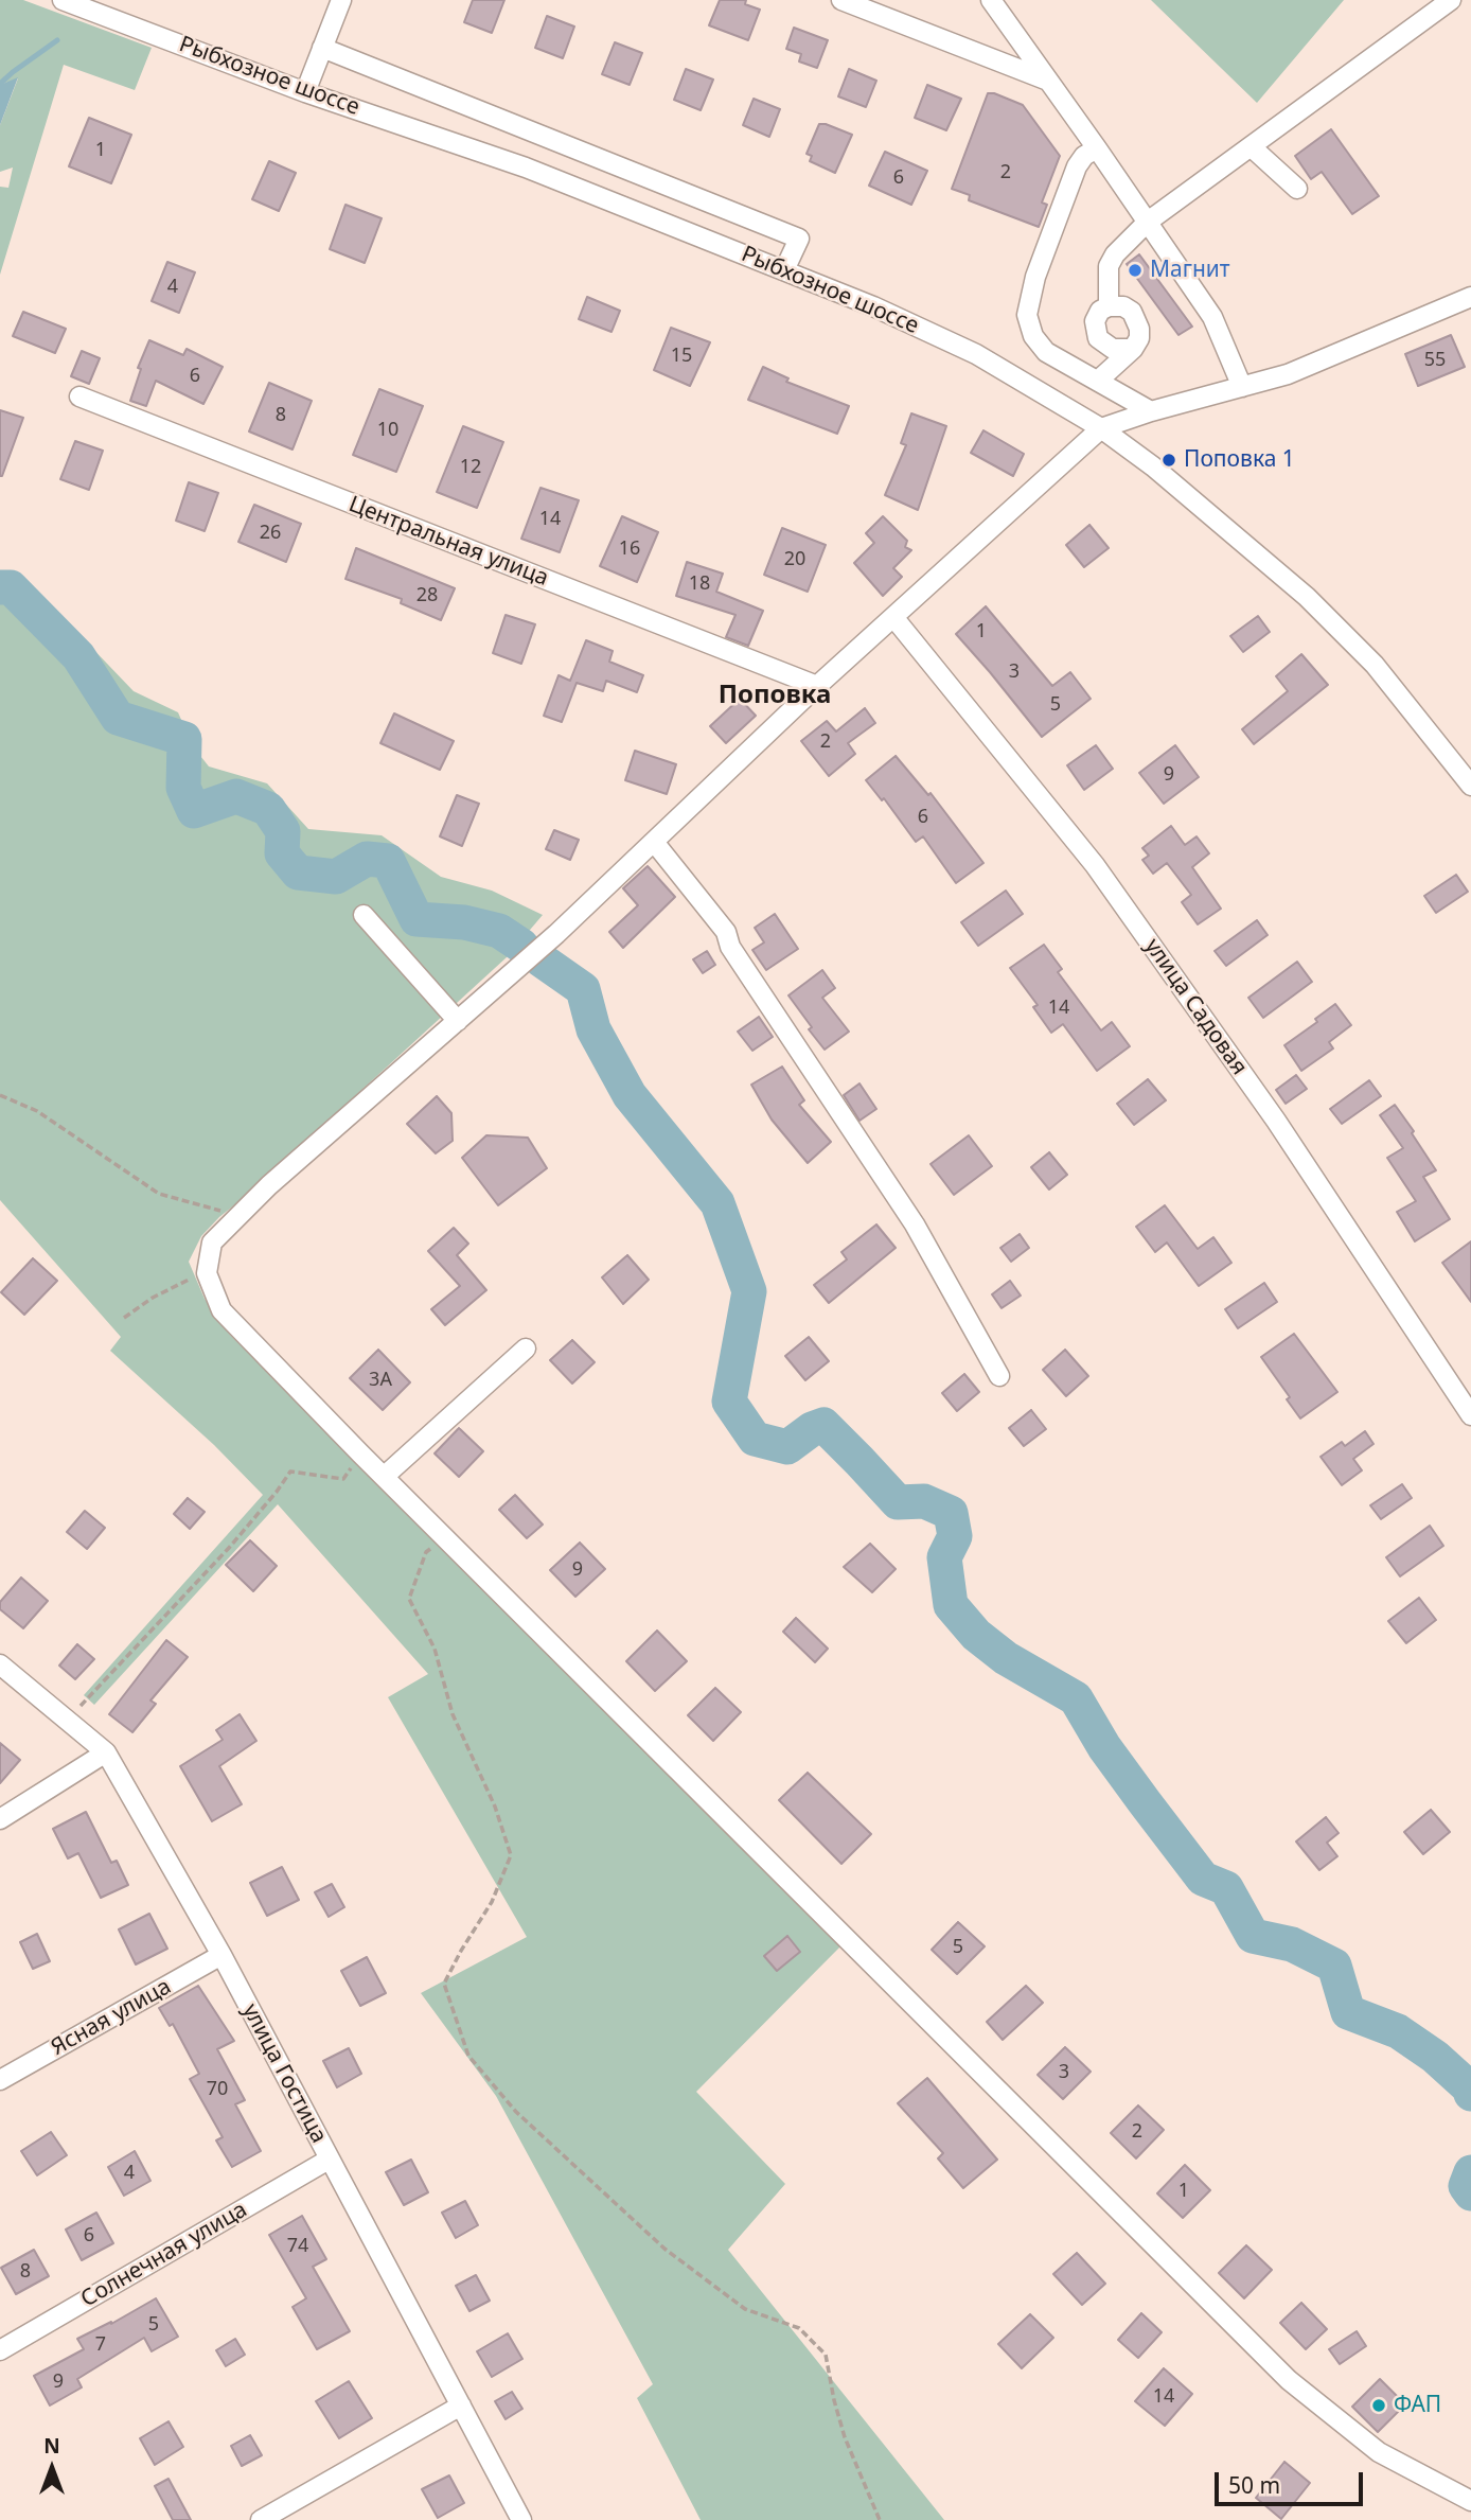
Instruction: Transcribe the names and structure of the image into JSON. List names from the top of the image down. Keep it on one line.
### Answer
{"streets":{"street":["Рыбхозное шоссе","Центральная улица","улица Садовая","Ясная улица","улица Гостица","Солнечная улица"]},"crossings":[["Ясная улица","улица Гостица"],["улица Гостица","Солнечная улица"]],"districts":["Поповка"],"places":["Магнит","Поповка 1","ФАП"],"house_numbers":["1","2","6","4","15","55","6","8","10","12","14","26","16","20","18","28","1","3","5","2","9","6","14","3А","9","5","3","70","2","4","1","6","74","8","5","7","9","14"],"scale_bar":"50 m","north":"top"}
